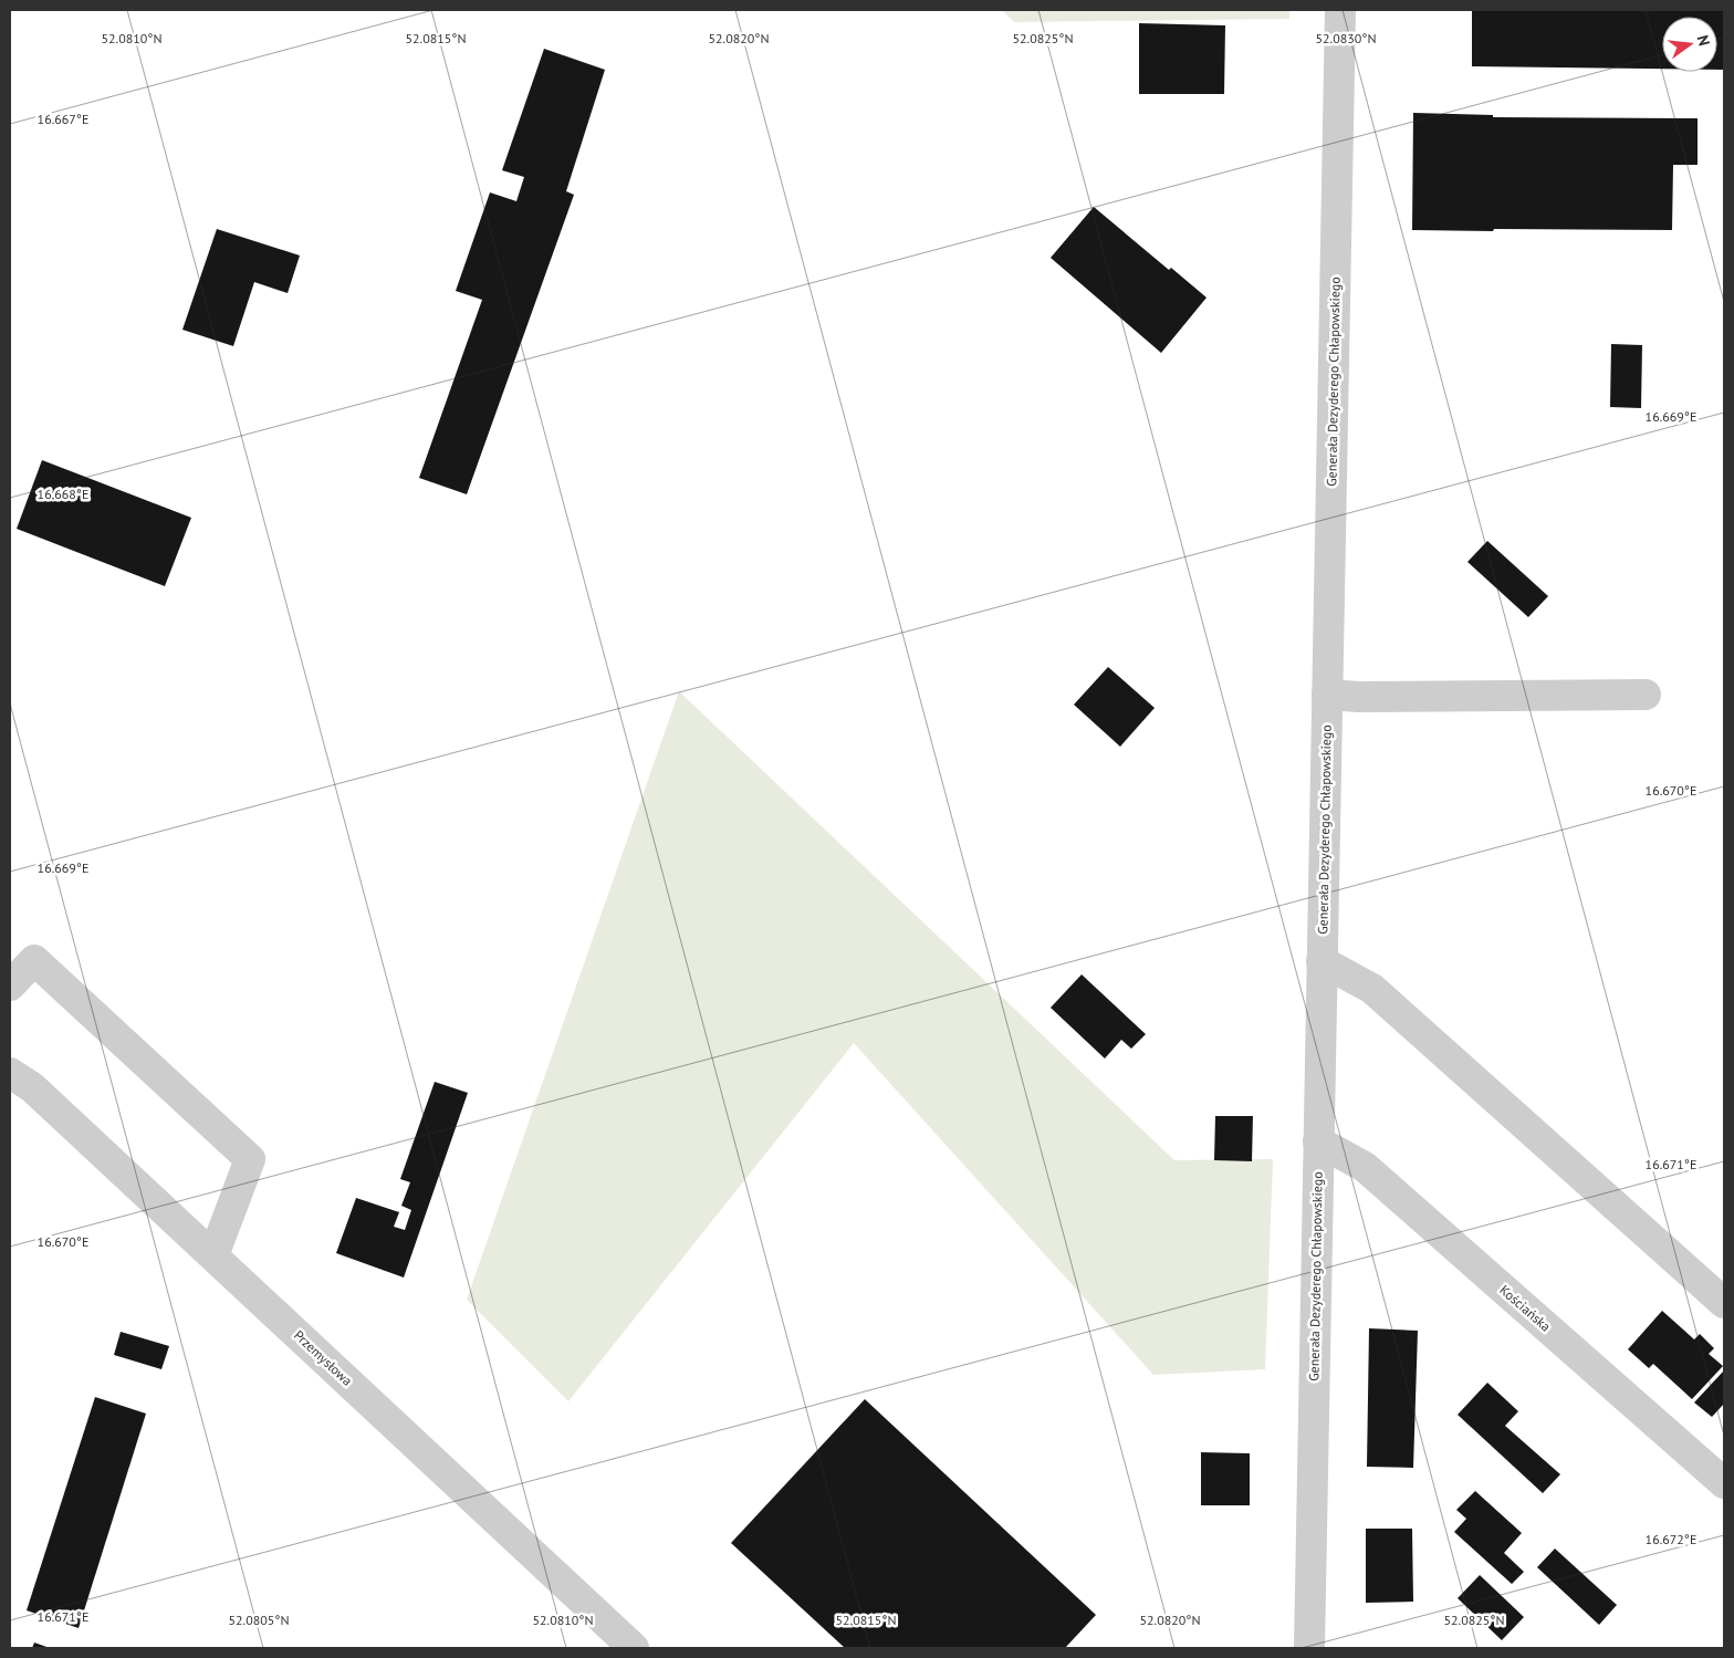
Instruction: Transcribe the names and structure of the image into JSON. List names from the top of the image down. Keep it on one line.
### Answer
{"streets":{"street":["Generała Dezyderego Chłapowskiego","Kościańska","Przemysłowa"]},"crossings":[["Generała Dezyderego Chłapowskiego","Kościańska"]],"north":"right","coordinates":["52.0810°N","52.0815°N","52.0820°N","52.0825°N","52.0830°N","16.667°E","16.669°E","16.668°E","16.670°E","16.671°E","16.672°E","52.0805°N"]}
